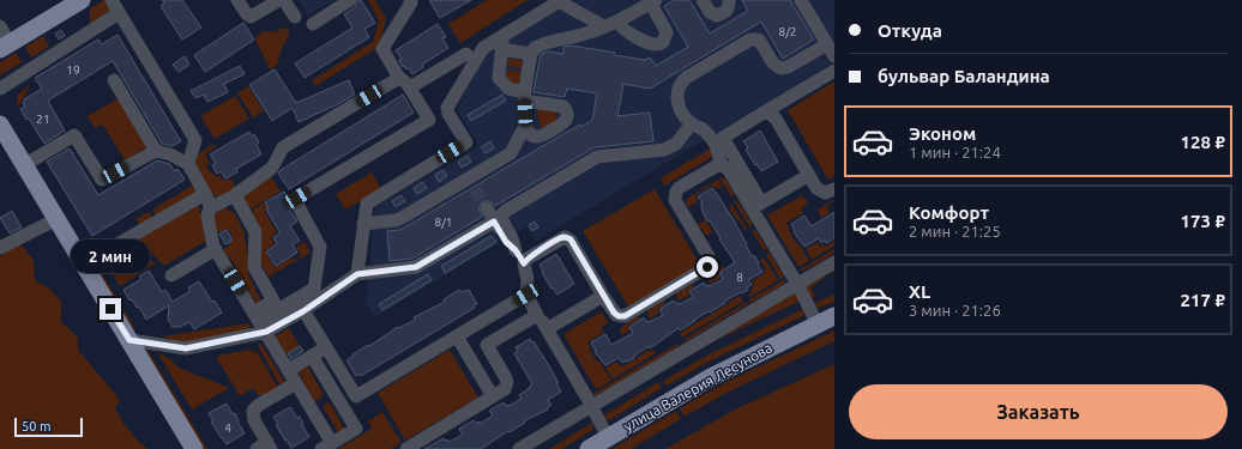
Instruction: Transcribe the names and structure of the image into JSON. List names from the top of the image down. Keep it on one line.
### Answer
{"streets":{"main road":["улица Валерия Лесунова"]},"house_numbers":["8/2","19","21","8/1","8","4"],"scale_bar":"50 m","page":{"banner":["Откуда","бульвар Баландина"],"list":[{"name":"Эконом","note":"1 мин · 21:24","value":"128 ₽"},{"name":"Комфорт","note":"2 мин · 21:25","value":"173 ₽"},{"name":"XL","note":"3 мин · 21:26","value":"217 ₽"}],"bubble":"2 мин","buttons":"Заказать","scale":"50 m"}}
